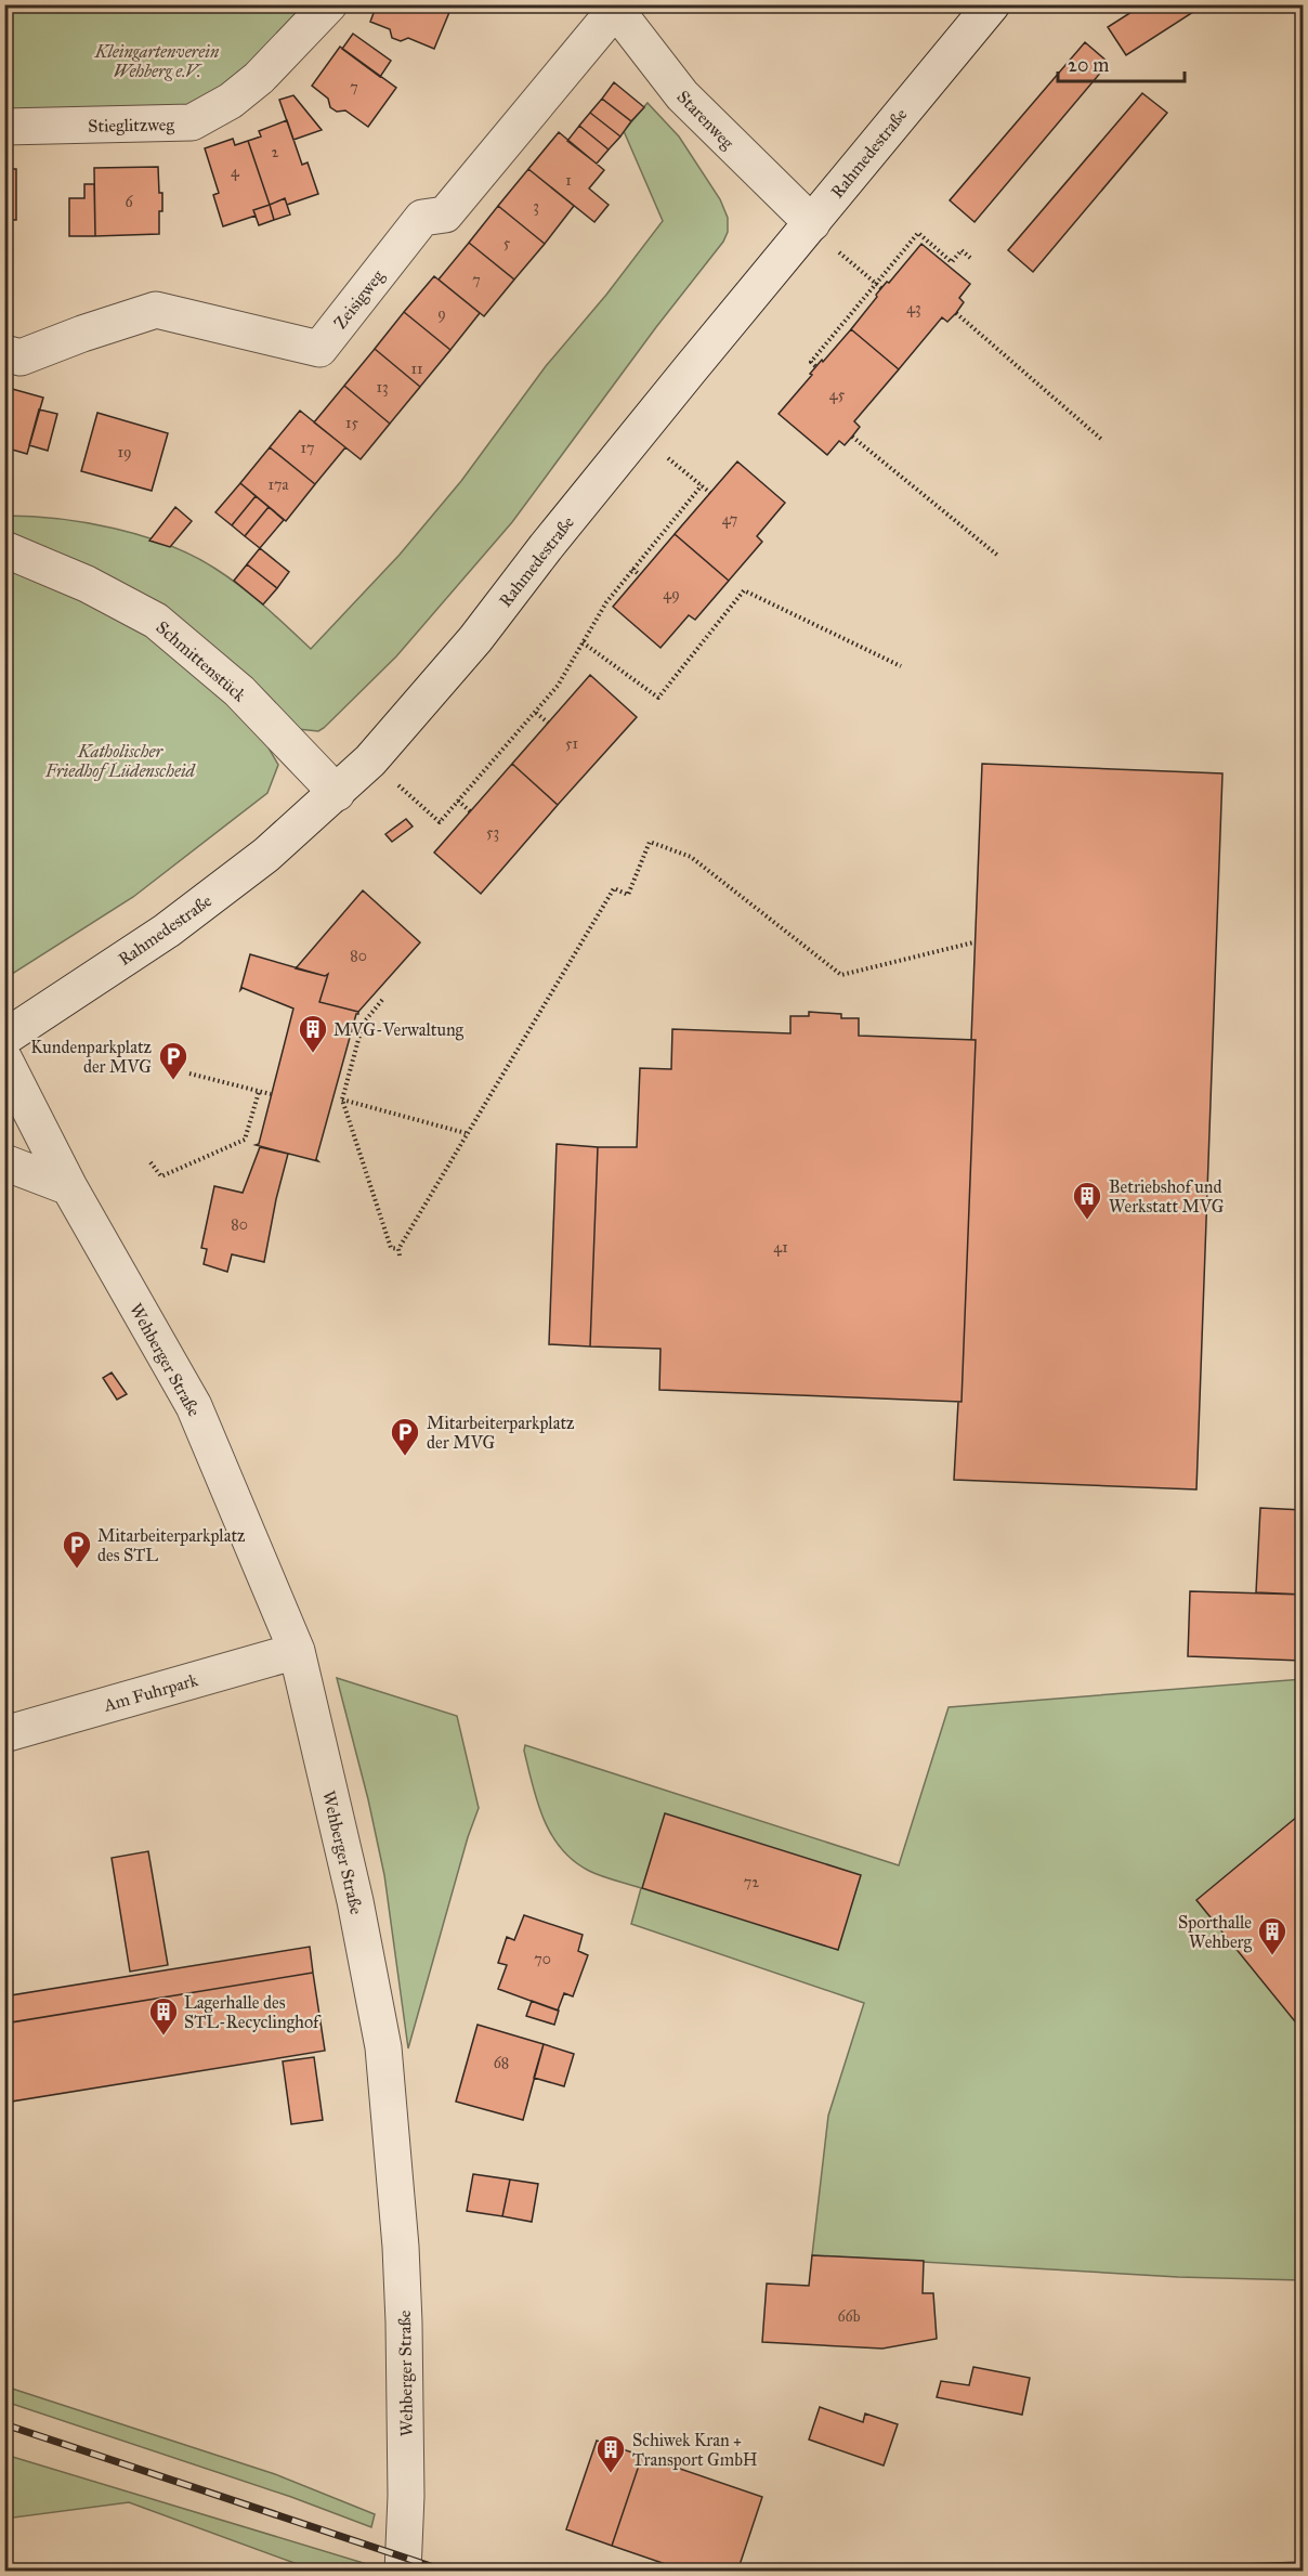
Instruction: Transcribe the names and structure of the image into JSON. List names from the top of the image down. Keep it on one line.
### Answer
{"streets":{"street":["Starenweg","Stieglitzweg","Rahmedestraße","Zeisigweg","Schmittenstück","Wehberger Straße","Am Fuhrpark"]},"crossings":[["Starenweg","Rahmedestraße"],["Starenweg","Zeisigweg"],["Rahmedestraße","Schmittenstück"],["Wehberger Straße","Am Fuhrpark"]],"parks":["Kleingartenverein Wehberg e.V.","Katholischer Friedhof Lüdenscheid"],"places":{"building":["MVG-Verwaltung","Betriebshof und Werkstatt MVG","Sporthalle Wehberg","Lagerhalle des STL-Recyclinghof","Schiwek Kran + Transport GmbH"],"parking":["Kundenparkplatz der MVG","Mitarbeiterparkplatz der MVG","Mitarbeiterparkplatz des STL"]},"house_numbers":["7","2","4","1","6","3","5","7","43","9","11","13","45","15","17","19","17a","47","49","51","53","80","80","41","72","70","68","66b"],"scale_bar":"20 m"}
